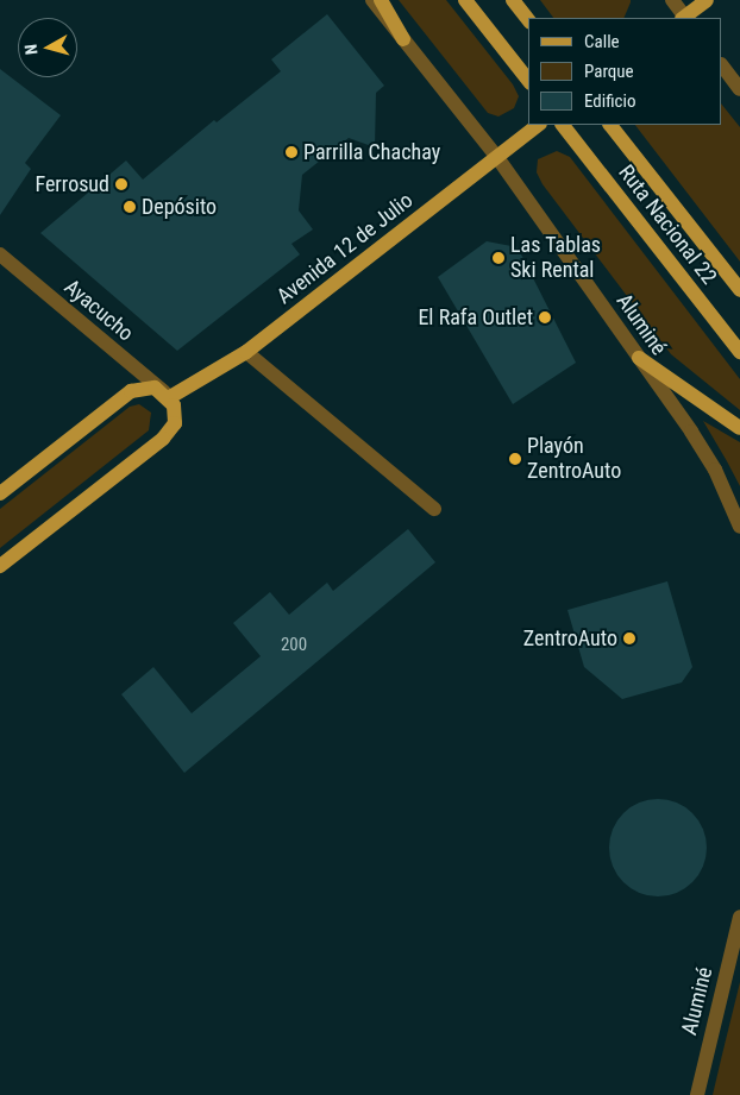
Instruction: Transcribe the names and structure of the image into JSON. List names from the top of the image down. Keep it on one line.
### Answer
{"streets":{"main road":["Ruta Nacional 22","Avenida 12 de Julio"],"street":["Ayacucho","Aluminé"]},"crossings":[["Avenida 12 de Julio","Ayacucho"],["Avenida 12 de Julio","Aluminé"]],"places":["Parrilla Chachay","Ferrosud","Depósito","Las Tablas Ski Rental","El Rafa Outlet","Playón ZentroAuto","ZentroAuto"],"house_numbers":["200"],"legend":["Calle","Parque","Edificio"],"north":"left"}
